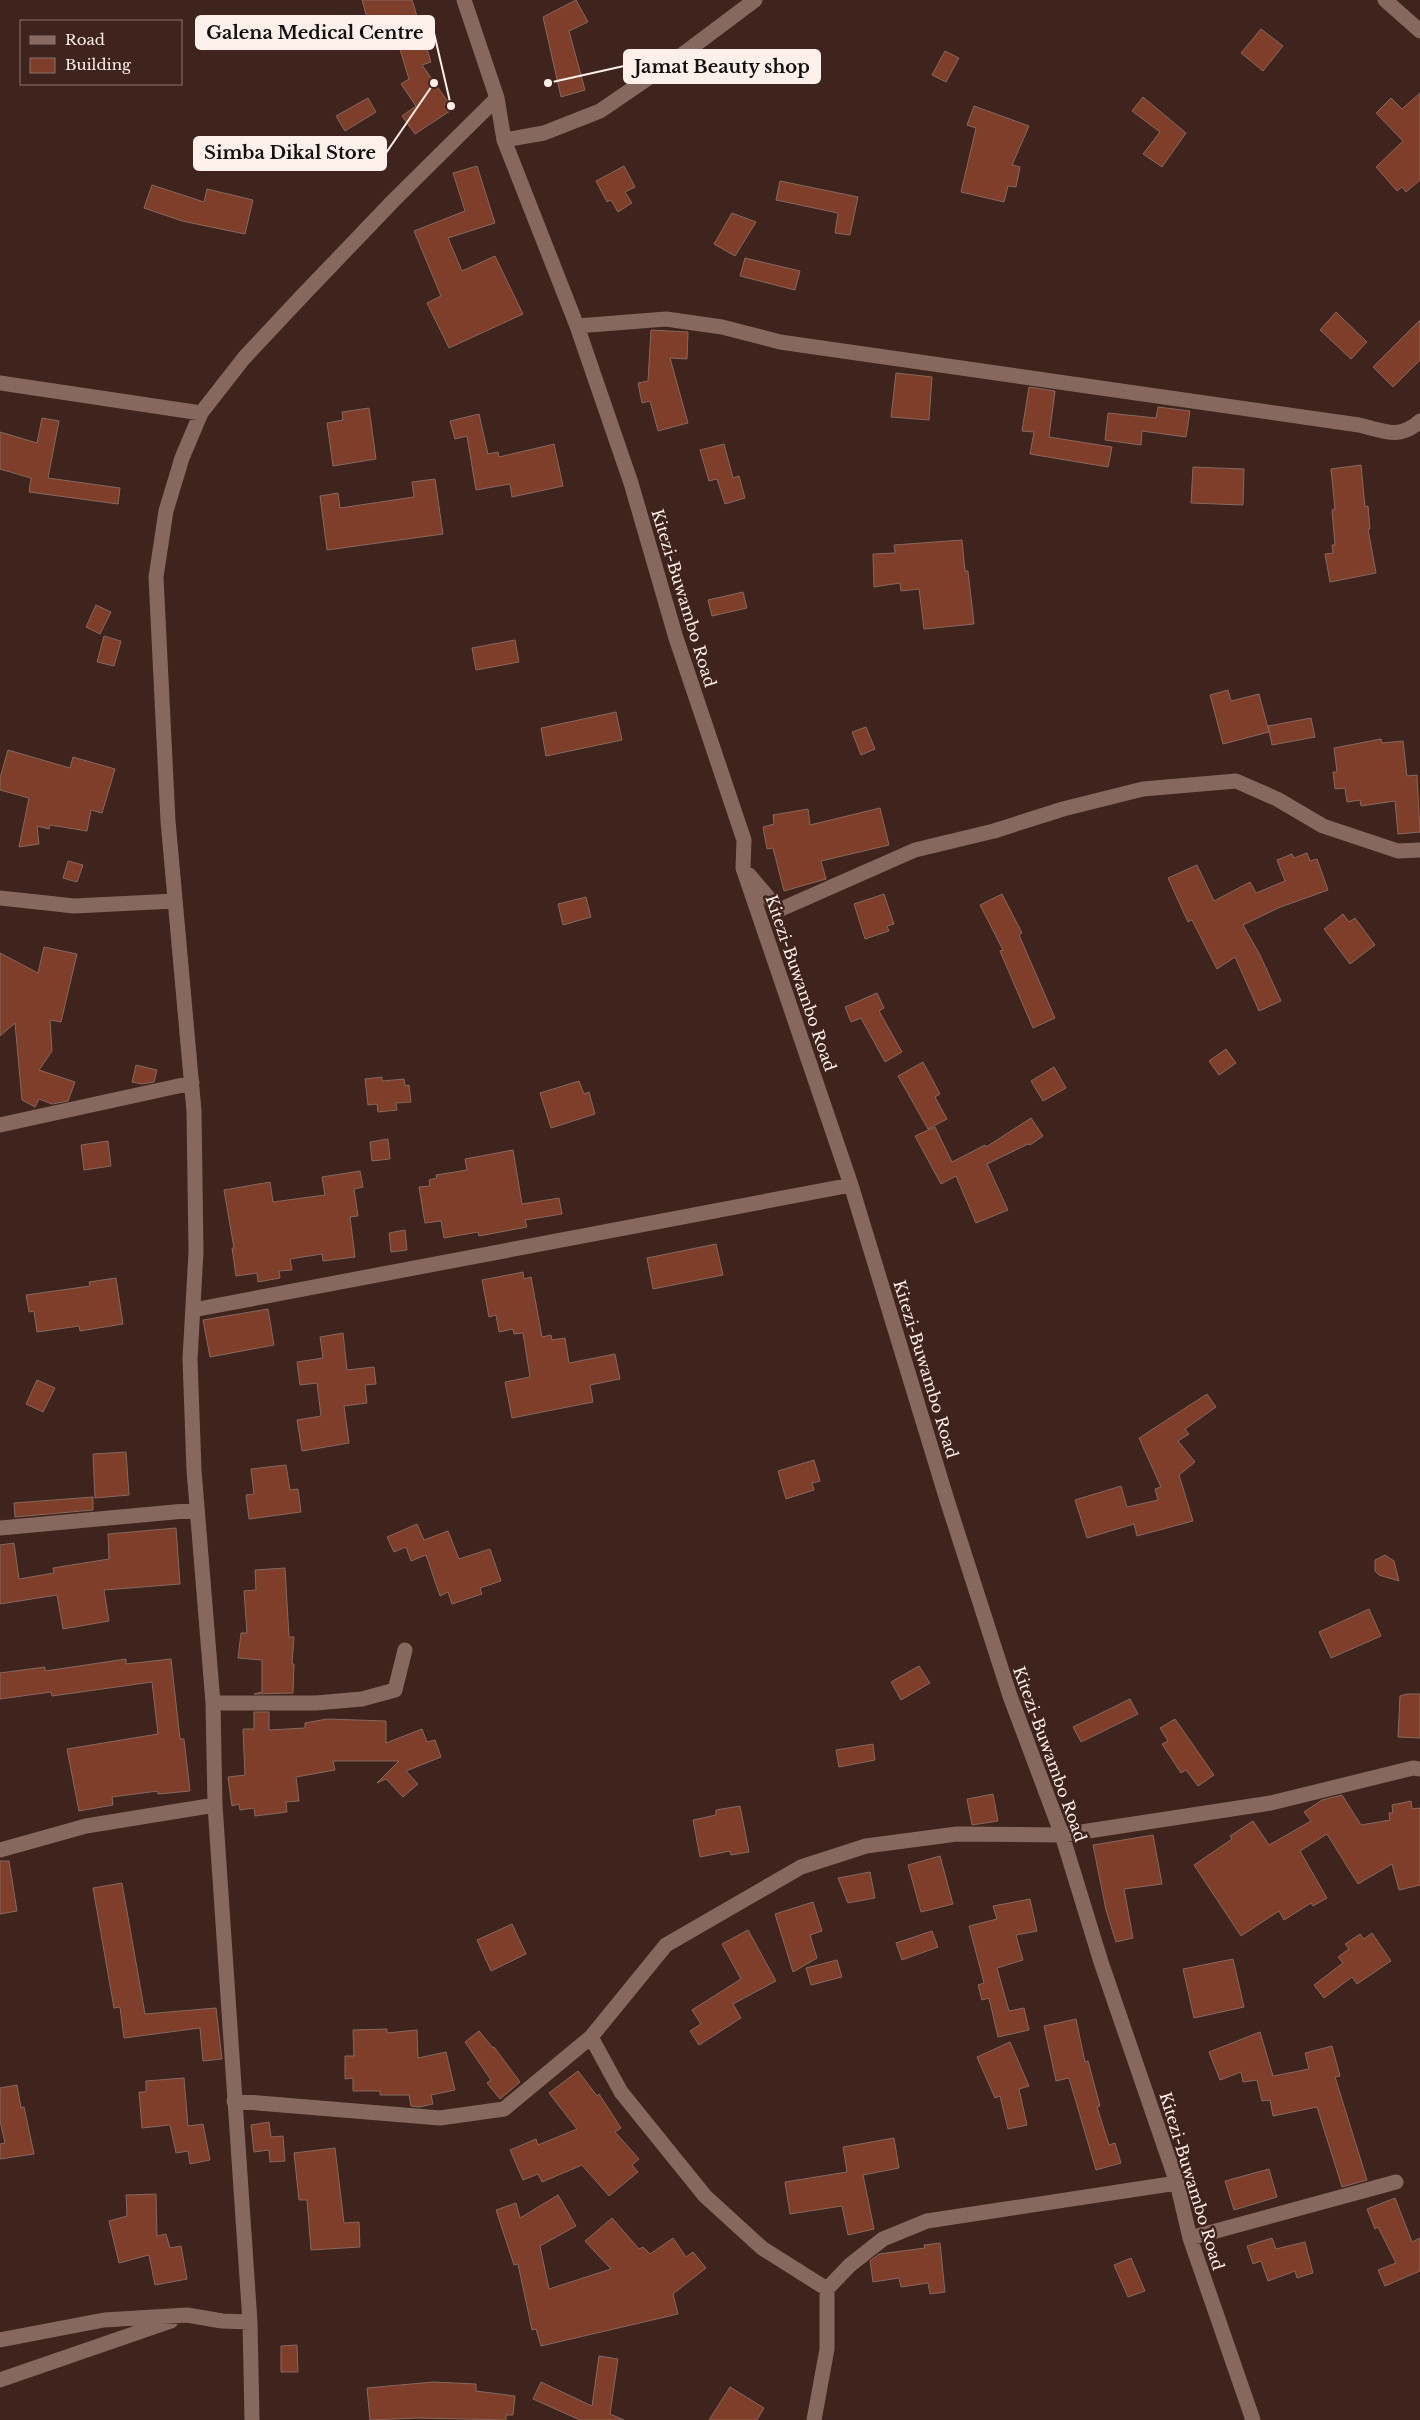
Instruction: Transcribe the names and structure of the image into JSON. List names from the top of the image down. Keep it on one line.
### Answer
{"streets":{"street":["Kitezi-Buwambo Road"]},"places":["Simba Dikal Store","Jamat Beauty shop","Galena Medical Centre"],"legend":["Road","Building"]}
